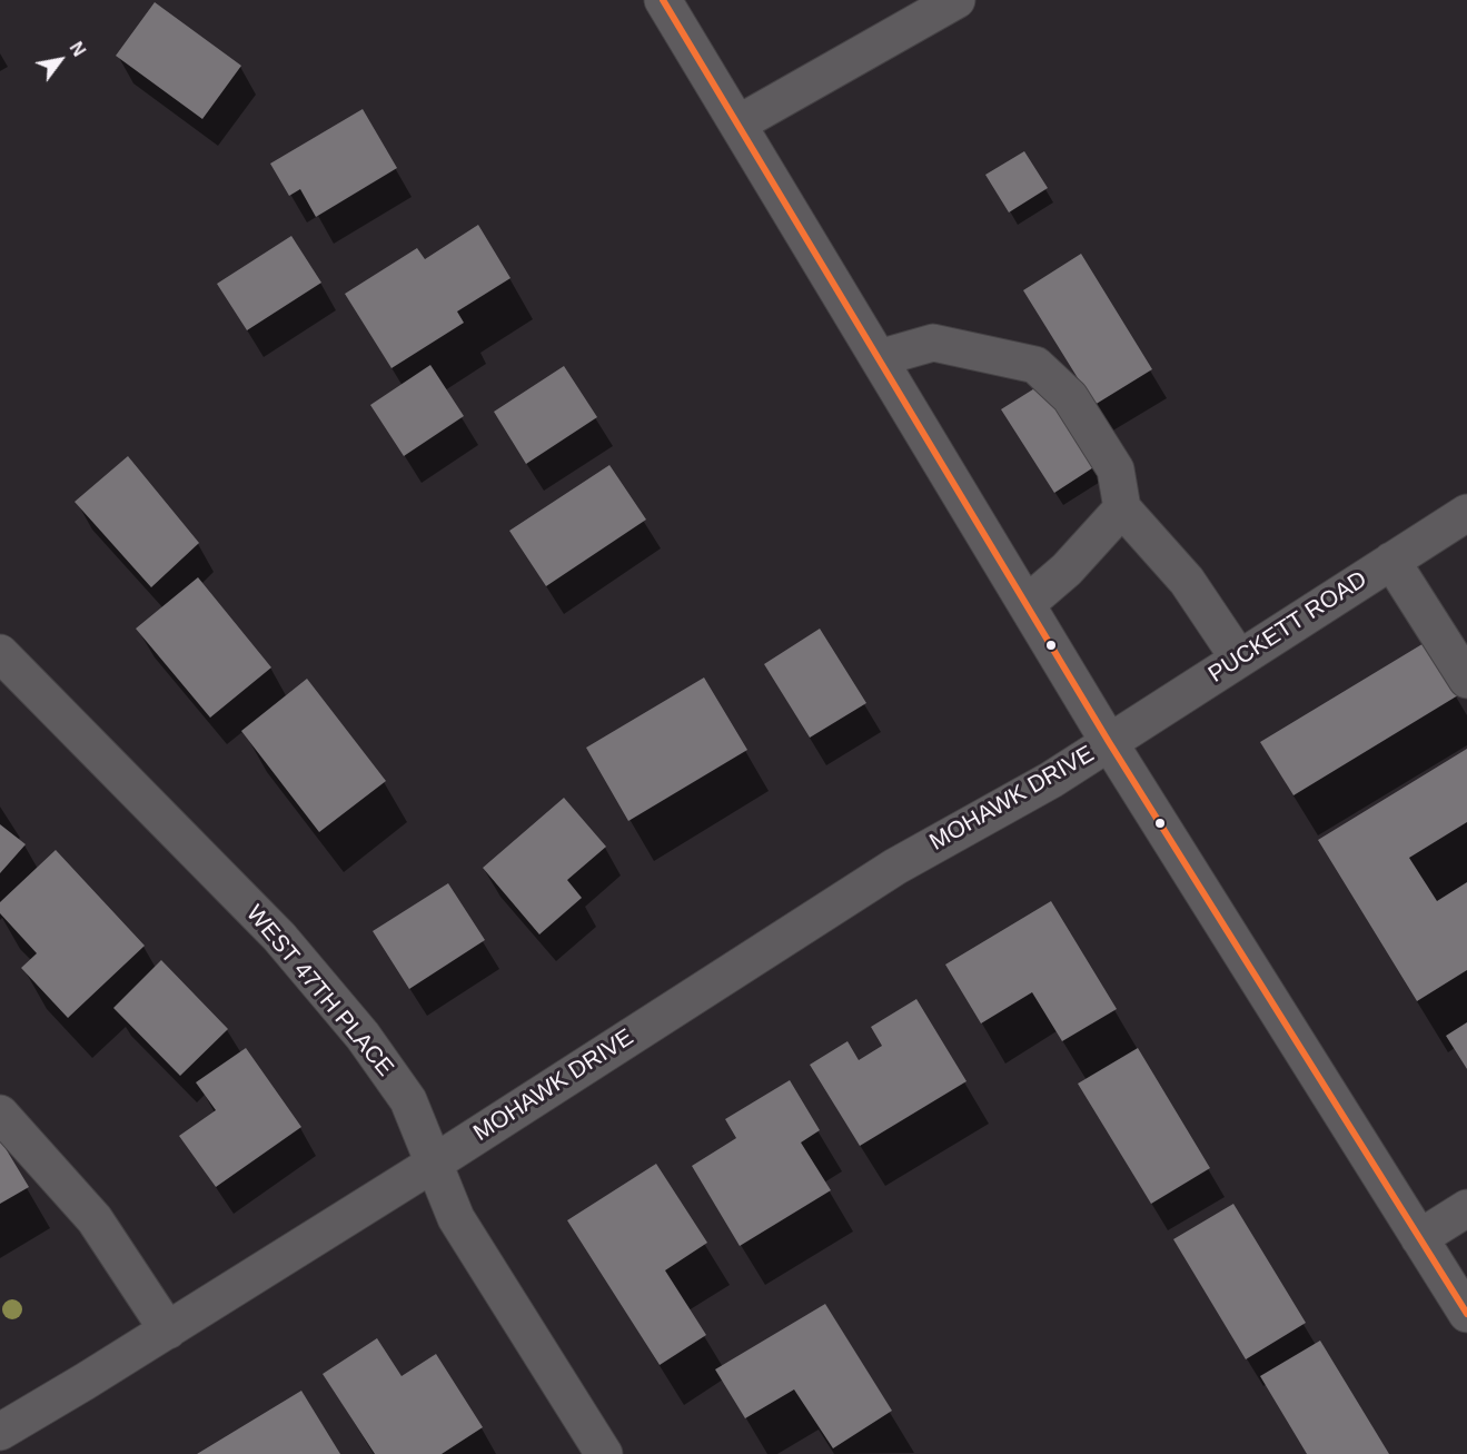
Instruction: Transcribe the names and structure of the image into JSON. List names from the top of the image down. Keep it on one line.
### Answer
{"streets":{"street":["PUCKETT ROAD","MOHAWK DRIVE","WEST 47TH PLACE"]},"crossings":[["PUCKETT ROAD","MOHAWK DRIVE"],["MOHAWK DRIVE","WEST 47TH PLACE"]],"north":"top right"}
